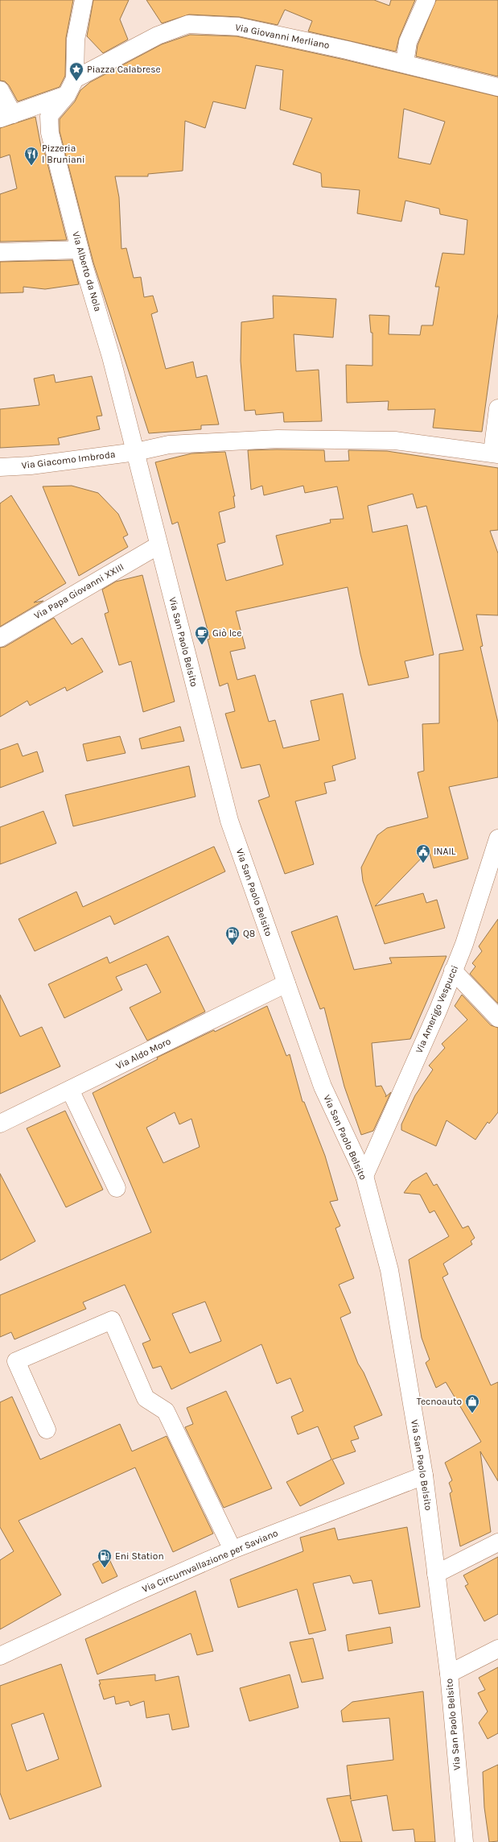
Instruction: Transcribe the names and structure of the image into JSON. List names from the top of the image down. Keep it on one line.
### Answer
{"streets":{"street":["Via Giovanni Merliano","Via Alberto da Nola","Via Giacomo Imbroda","Via Papa Giovanni XXIII","Via San Paolo Belsito","Via Amerigo Vespucci","Via Aldo Moro","Via Circumvallazione per Saviano"]},"crossings":[["Via Giovanni Merliano","Via Alberto da Nola"],["Via Alberto da Nola","Via Giacomo Imbroda"],["Via Alberto da Nola","Via San Paolo Belsito"],["Via Giacomo Imbroda","Via San Paolo Belsito"],["Via Papa Giovanni XXIII","Via San Paolo Belsito"],["Via San Paolo Belsito","Via Amerigo Vespucci"],["Via San Paolo Belsito","Via Aldo Moro"],["Via San Paolo Belsito","Via Circumvallazione per Saviano"]],"places":{"place":["Piazza Calabrese"],"restaurant":["Pizzeria I Bruniani"],"cafe":["Giò Ice"],"public building":["INAIL"],"fuel station":["Q8","Eni Station"],"shop":["Tecnoauto"]}}
